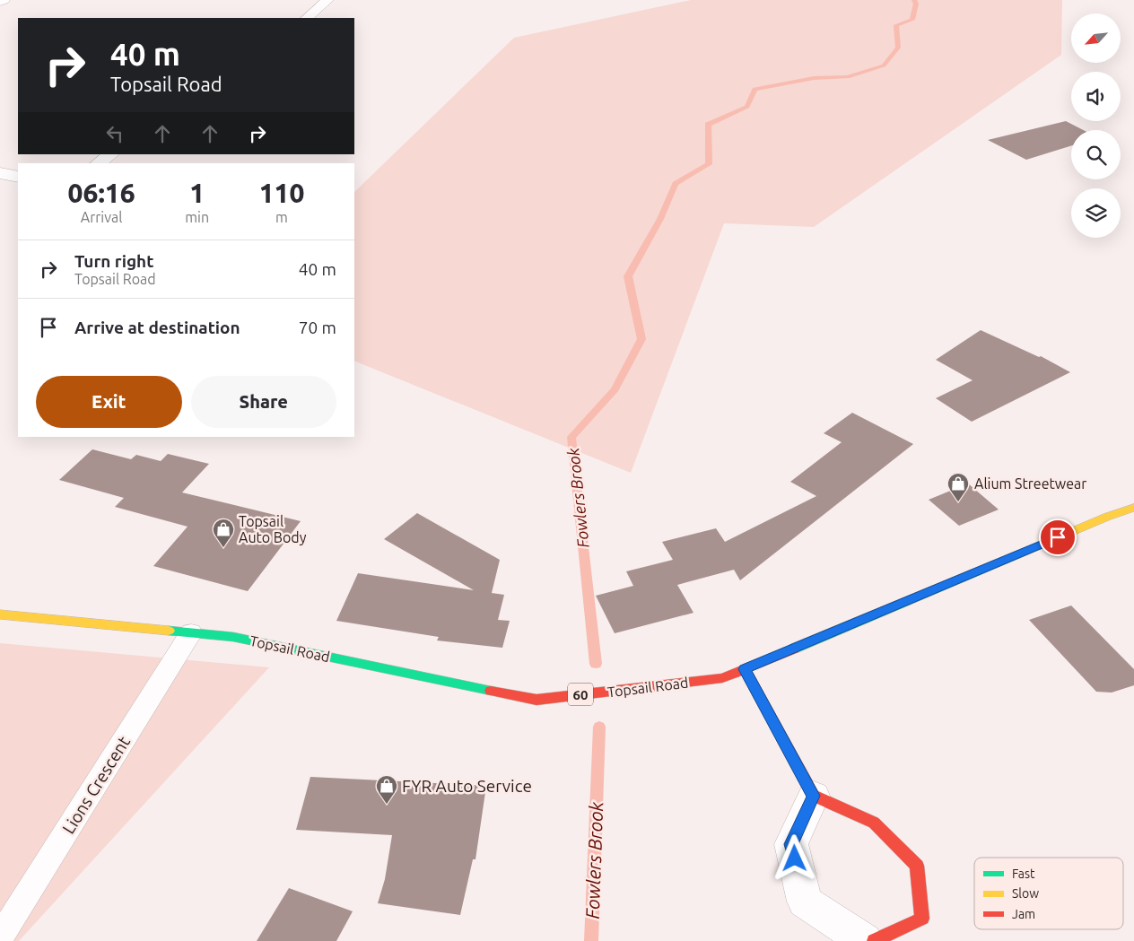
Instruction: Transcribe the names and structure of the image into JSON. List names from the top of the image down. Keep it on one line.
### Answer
{"streets":{"main road":["Topsail Road","60"],"lane":["Lions Crescent"]},"crossings":[["Topsail Road","Lions Crescent"]],"water":["Fowlers Brook"],"places":{"shop":["Alium Streetwear","Topsail Auto Body","FYR Auto Service"]},"legend":["Fast","Slow","Jam"],"north":"bottom left","page":{"turn":["40 m","Topsail Road"],"eta":["06:16","Arrival","1","min","110","m"],"list":[{"name":"Turn right","note":"Topsail Road","value":"40 m"},{"name":"Arrive at destination","value":"70 m"}],"buttons":["Exit","Share"]}}
